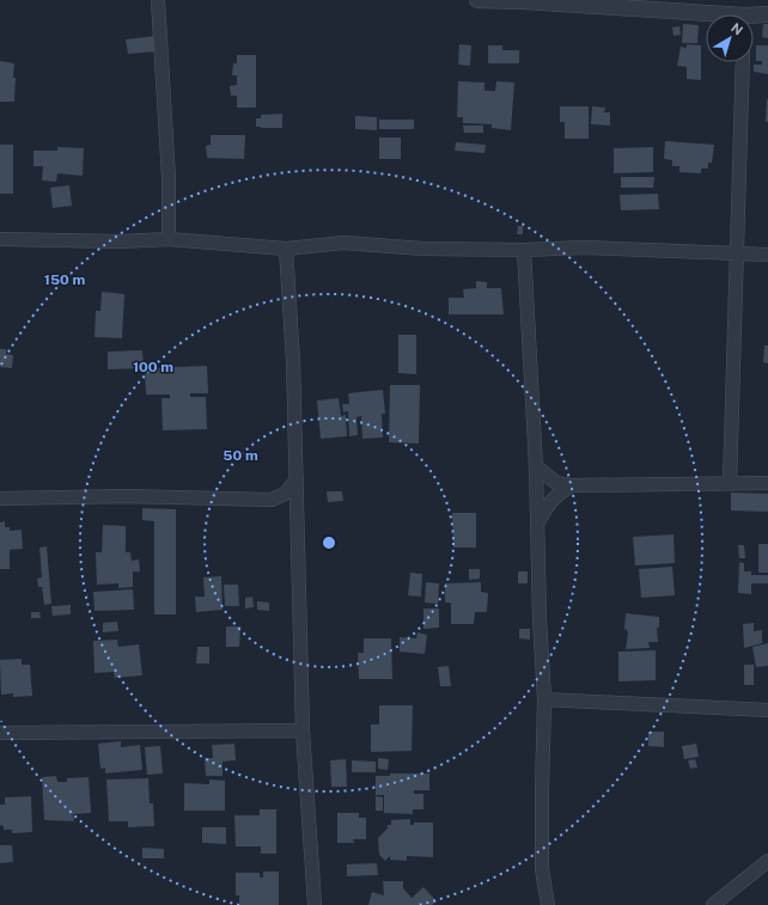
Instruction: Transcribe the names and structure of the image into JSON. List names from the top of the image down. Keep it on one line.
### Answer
{"north":"top right","rings":["150 m","100 m","50 m"]}
